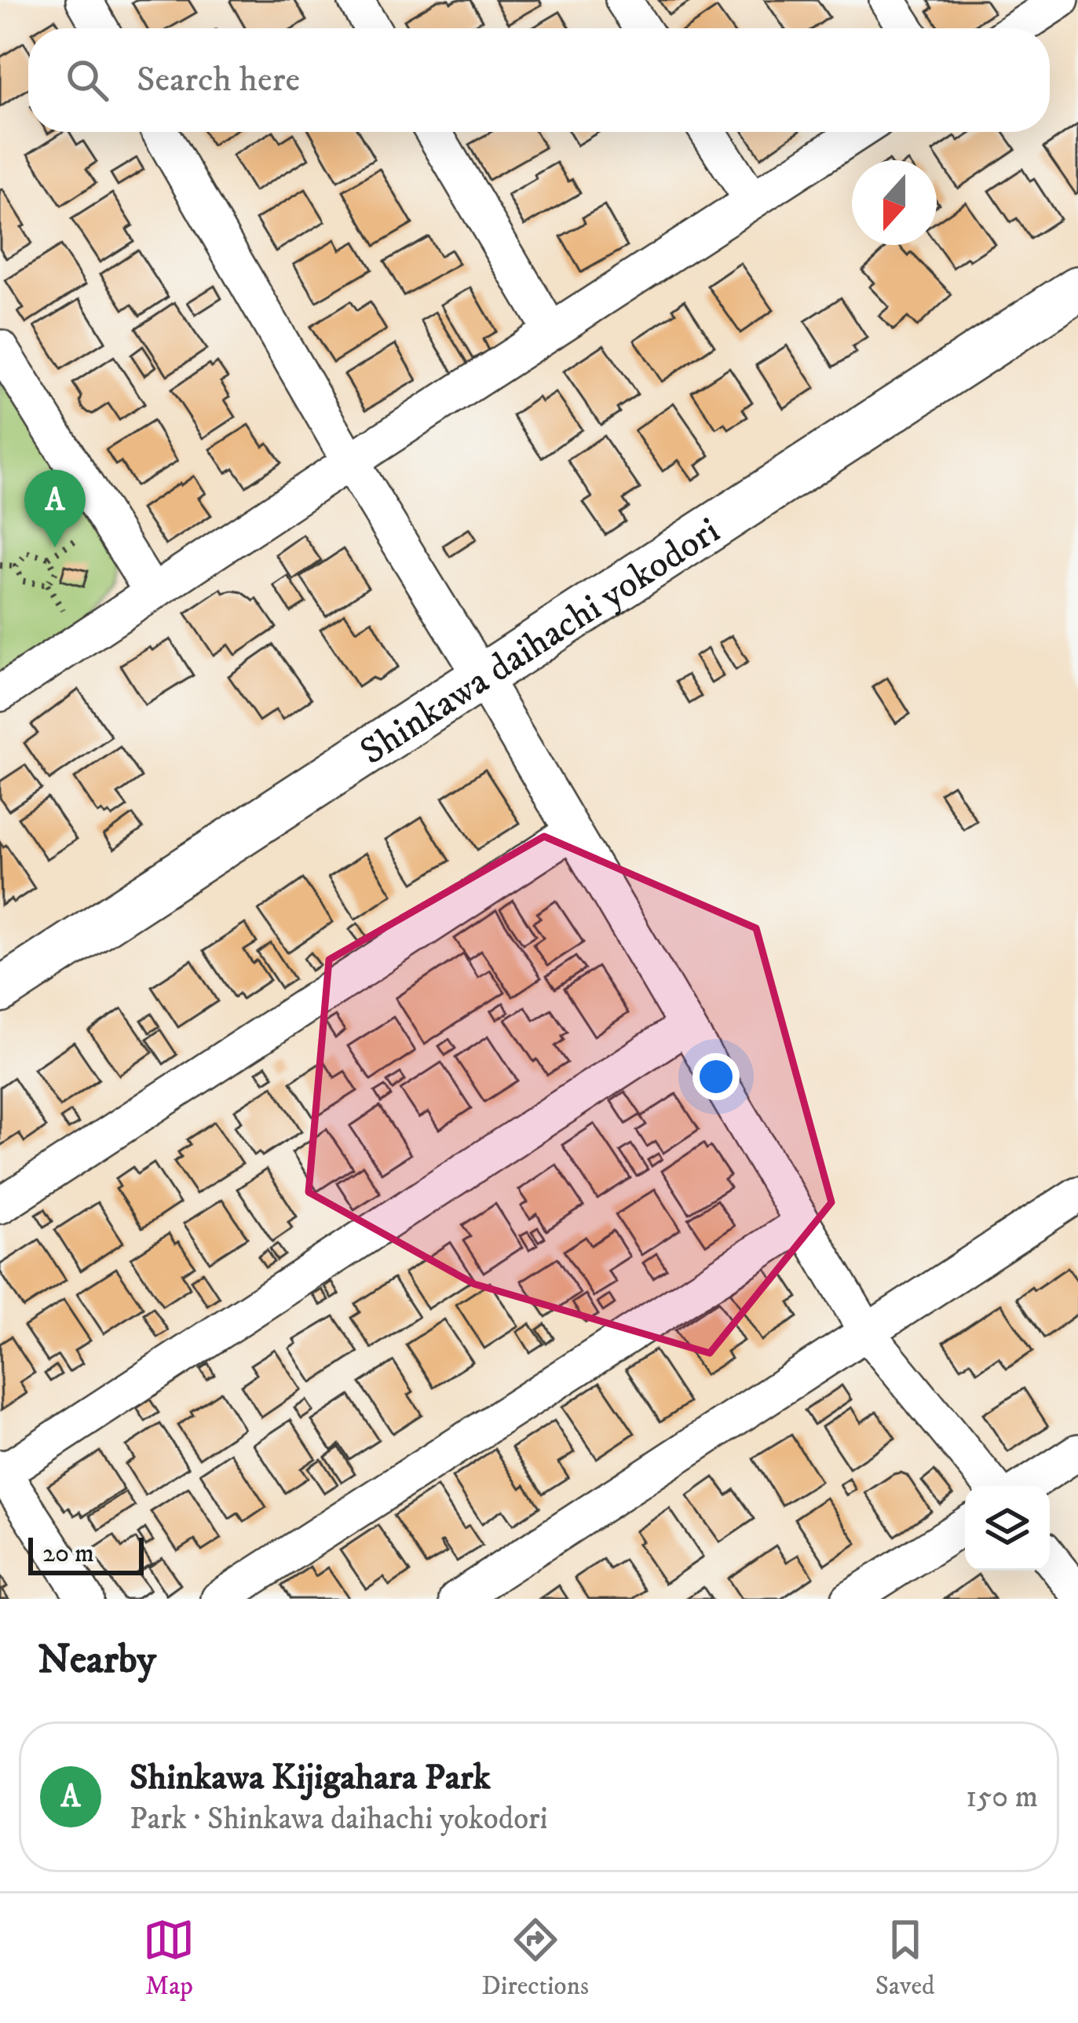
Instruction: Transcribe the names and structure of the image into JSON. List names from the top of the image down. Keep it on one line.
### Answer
{"streets":{"street":["Shinkawa daihachi yokodori"]},"scale_bar":"20 m","north":"bottom","page":{"search":"Search here","pins":"A","scale":"20 m","heading":"Nearby","list":[{"mark":"A","name":"Shinkawa Kijigahara Park","note":"Park · Shinkawa daihachi yokodori","value":"150 m"}],"nav":["Map","Directions","Saved"]}}
